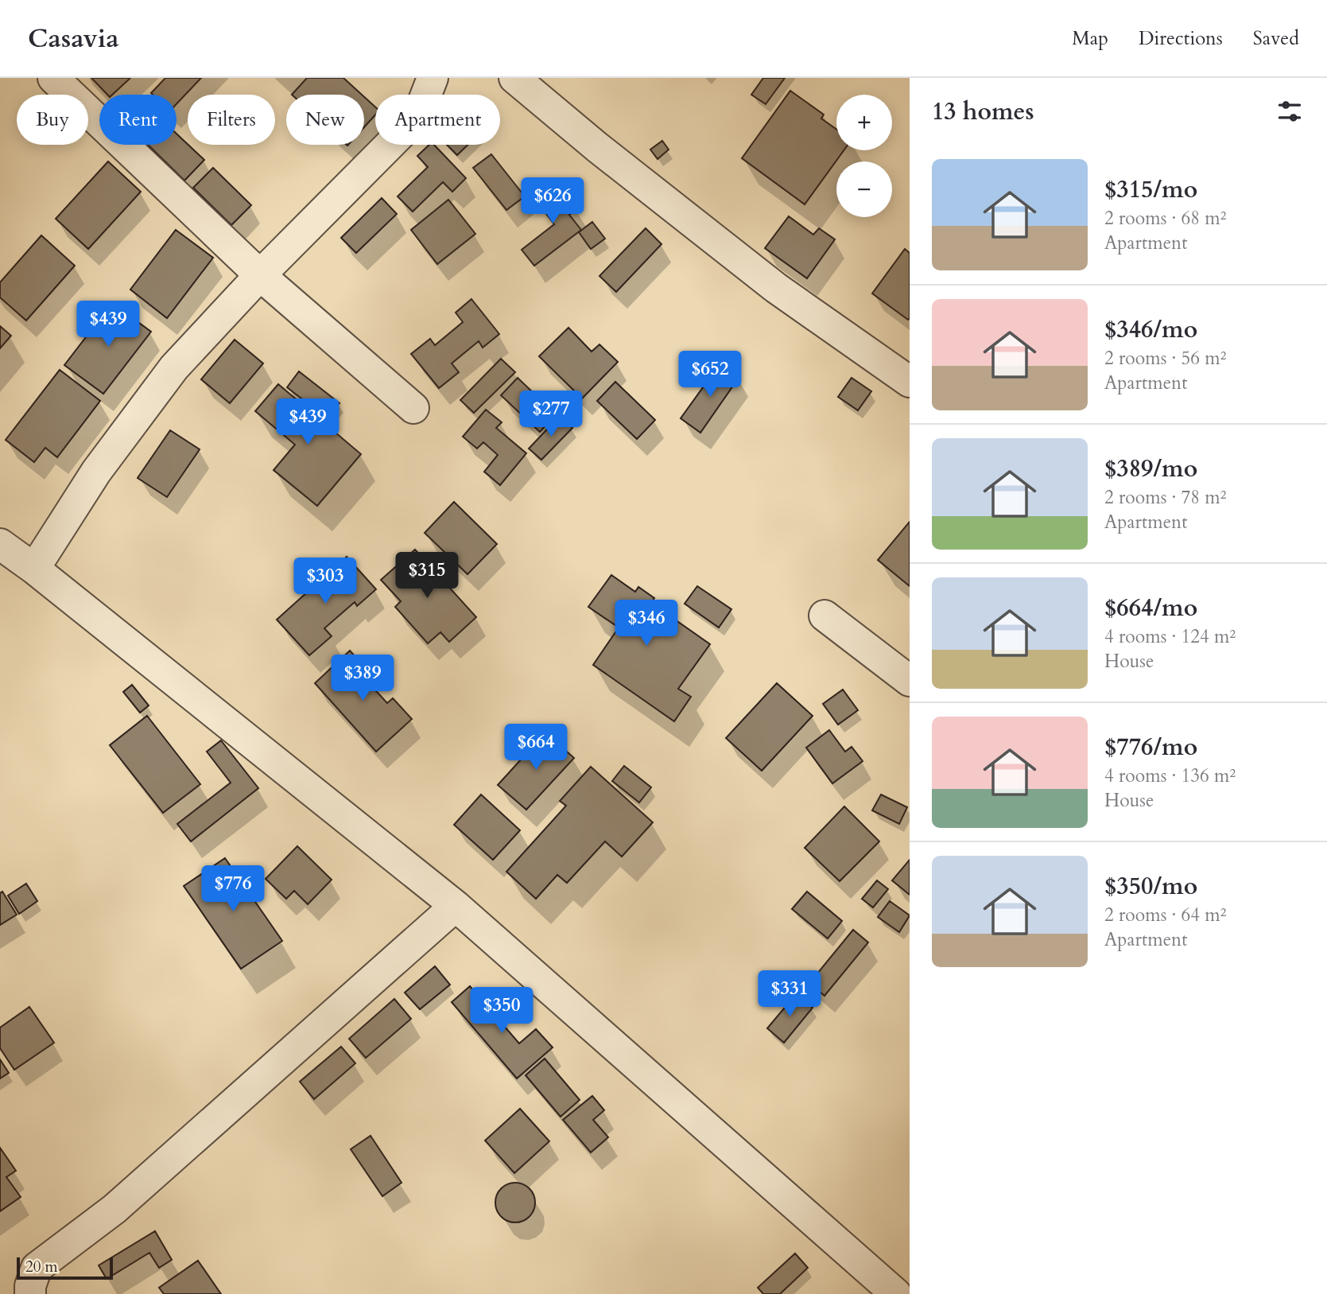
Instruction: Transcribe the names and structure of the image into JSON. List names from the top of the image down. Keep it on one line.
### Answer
{"scale_bar":"20 m","page":{"header":"Casavia","nav":["Map","Directions","Saved"],"heading":"13 homes","map_buttons":["+","−"],"chip":["Buy","Rent","Filters","New","Apartment"],"list":[{"name":"$315/mo","note":"2 rooms · 68 m² · Apartment"},{"name":"$346/mo","note":"2 rooms · 56 m² · Apartment"},{"name":"$389/mo","note":"2 rooms · 78 m² · Apartment"},{"name":"$664/mo","note":"4 rooms · 124 m² · House"},{"name":"$776/mo","note":"4 rooms · 136 m² · House"},{"name":"$350/mo","note":"2 rooms · 64 m² · Apartment"}],"price":["$626","$439","$652","$277","$439","$315","$303","$346","$389","$664","$776","$331","$350"],"scale":"20 m"}}
